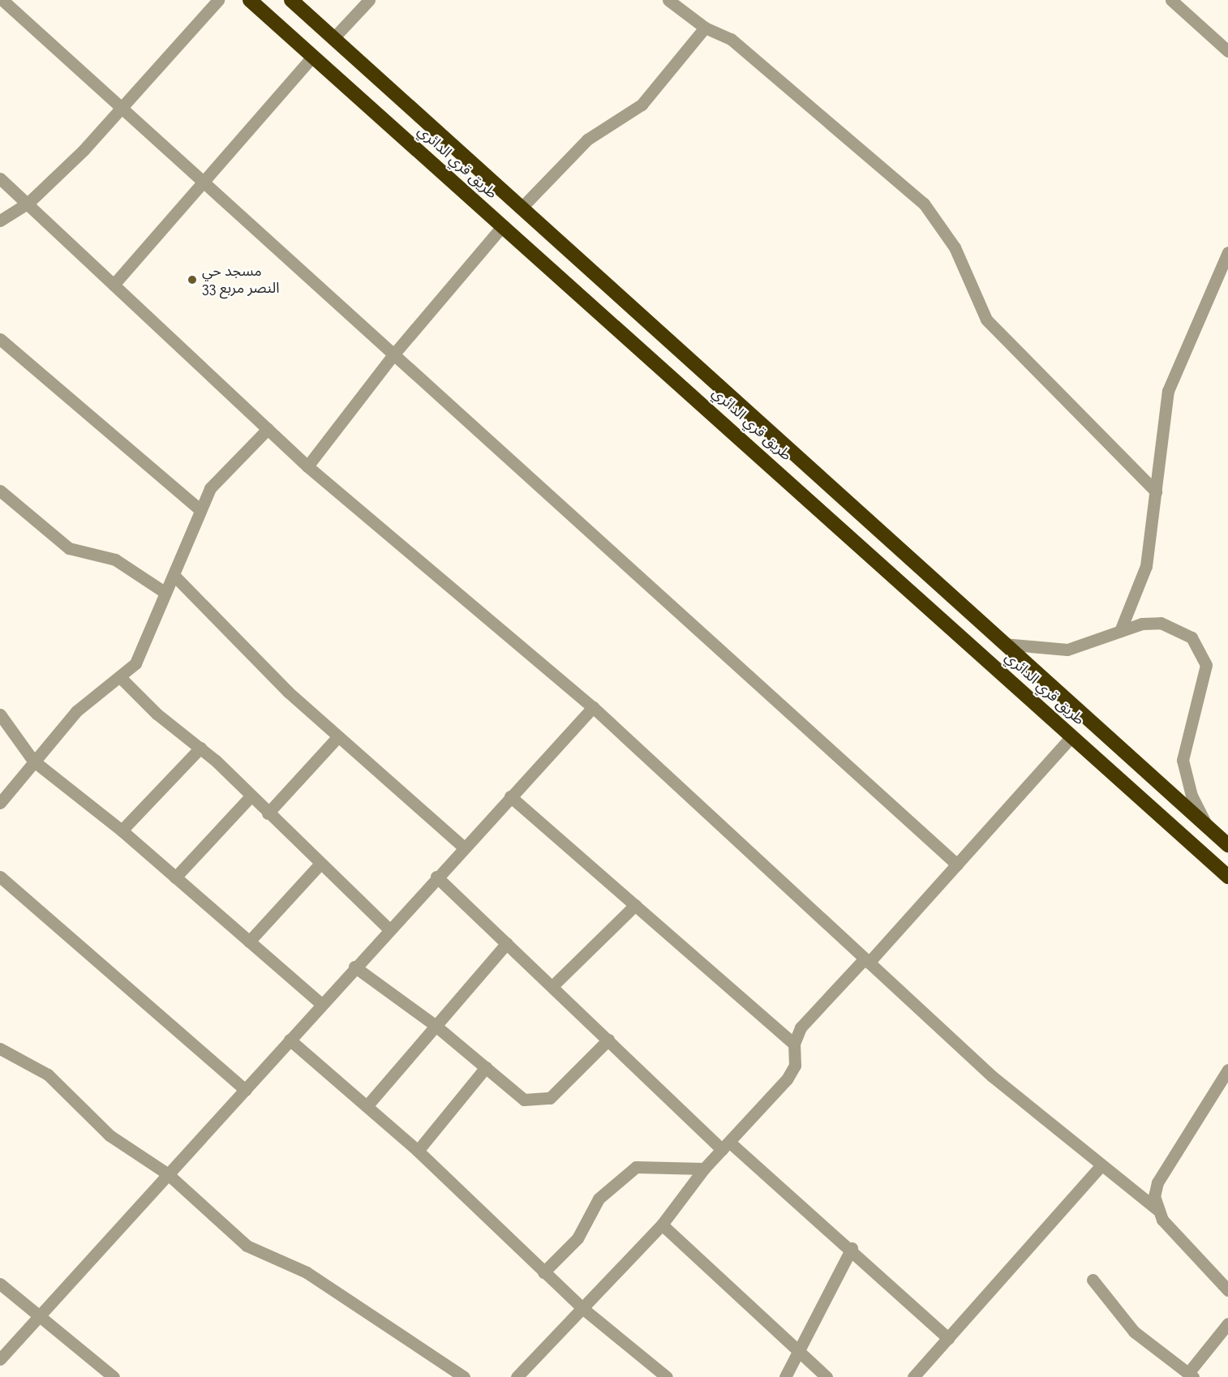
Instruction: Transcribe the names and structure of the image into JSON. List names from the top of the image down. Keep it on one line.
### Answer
{"streets":{"highway":["طريق قري الدائري"]},"places":["مسجد حي النصر مربع 33"]}
